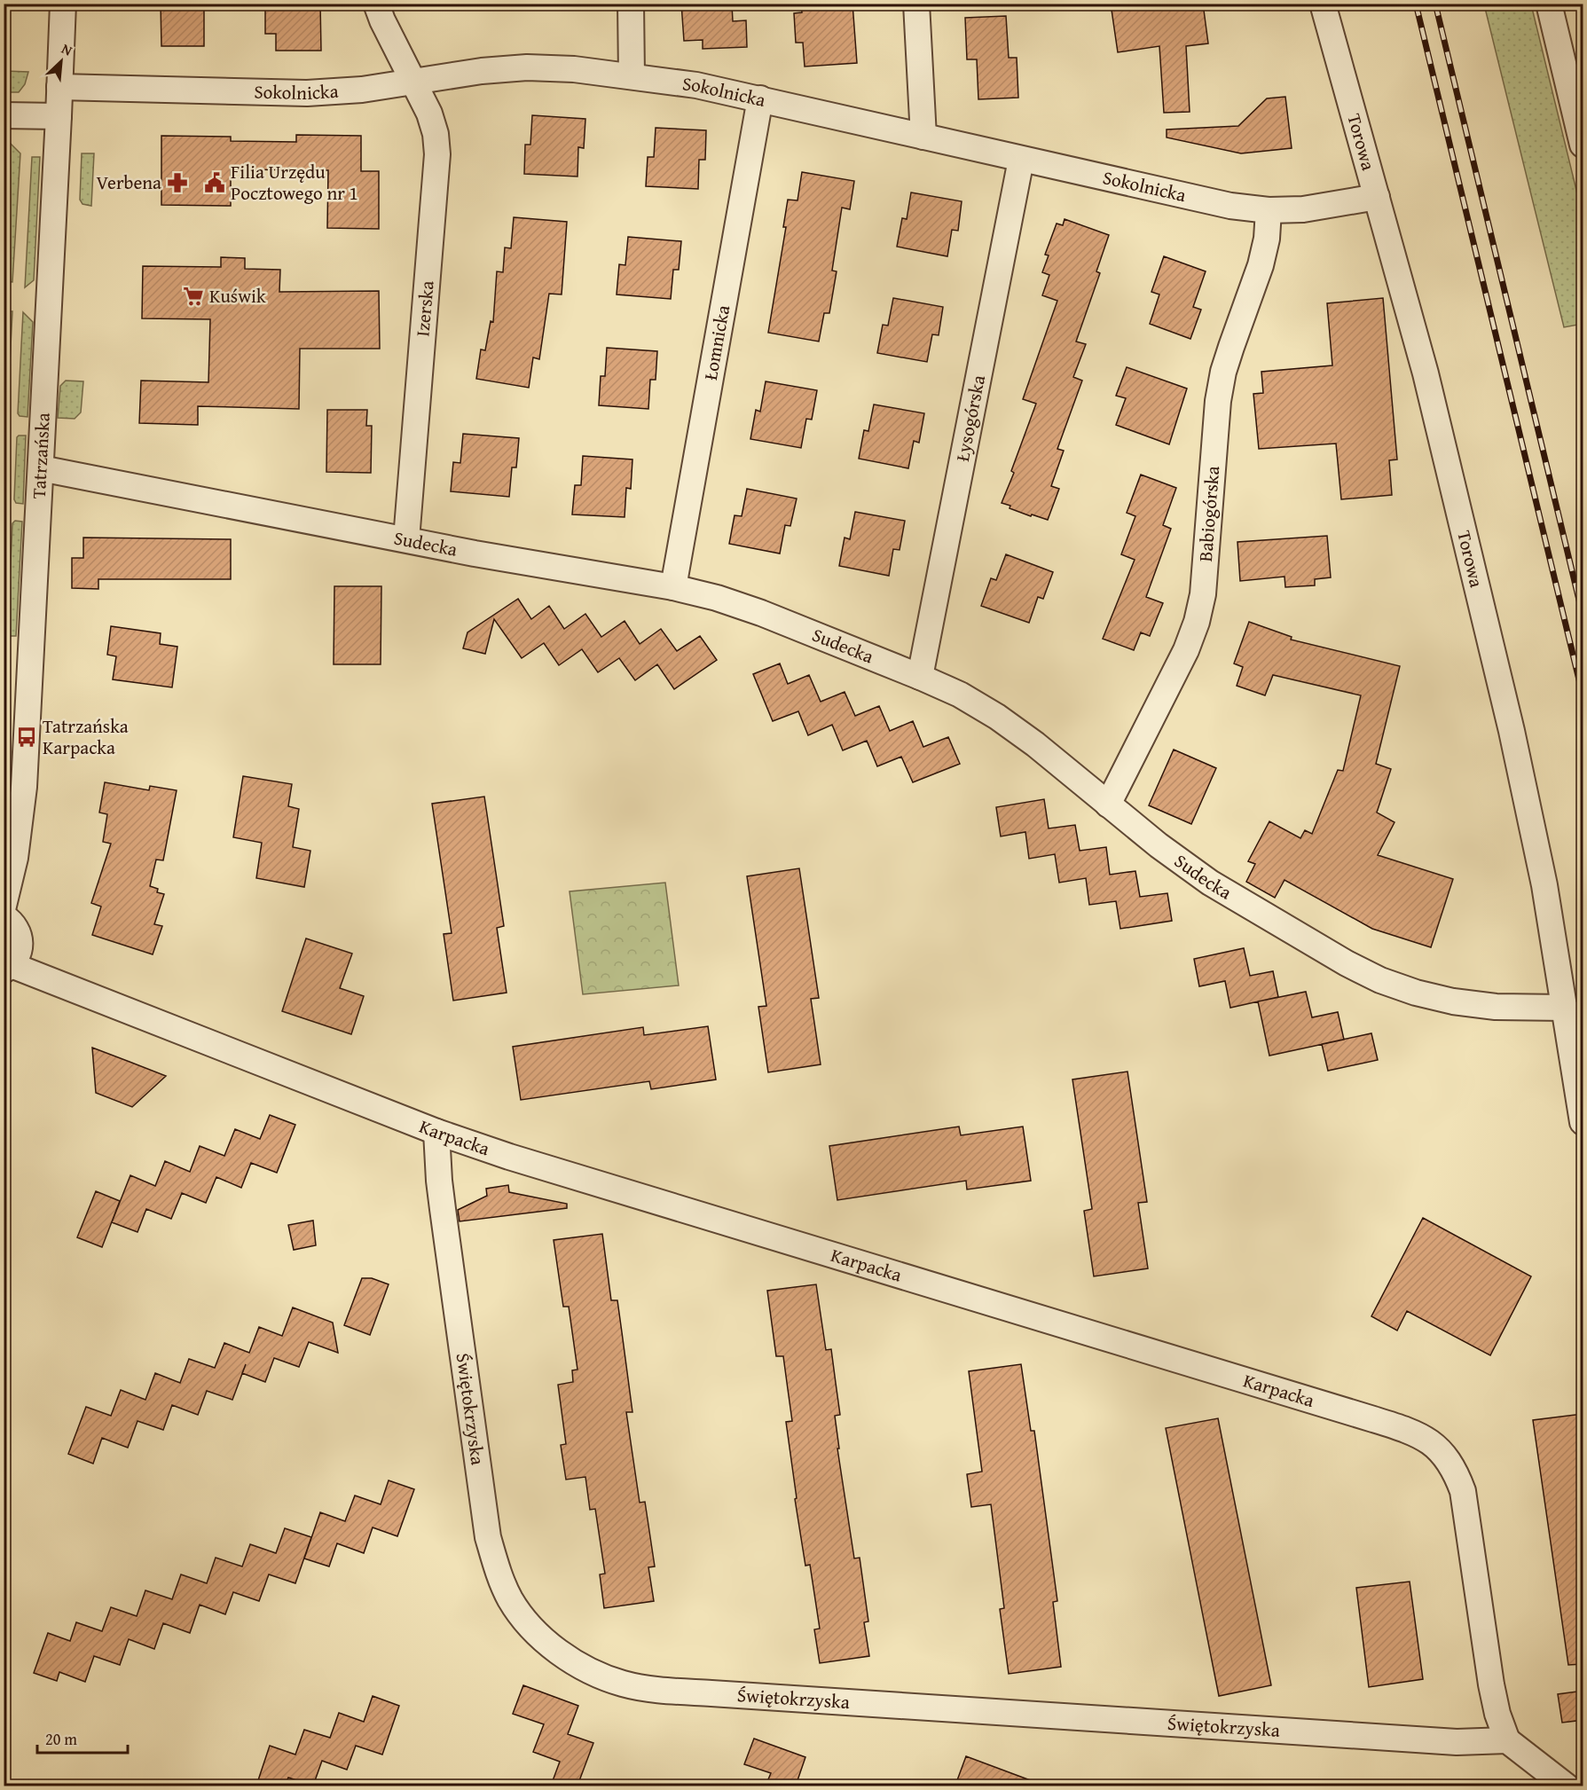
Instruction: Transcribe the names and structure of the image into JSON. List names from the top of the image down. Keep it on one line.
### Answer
{"streets":{"street":["Sokolnicka","Torowa","Izerska","Łomnicka","Łysogórska","Tatrzańska","Babiogórska","Sudecka","Karpacka","Świętokrzyska"]},"crossings":[["Sokolnicka","Torowa"],["Sokolnicka","Izerska"],["Sokolnicka","Łomnicka"],["Sokolnicka","Łysogórska"],["Sokolnicka","Tatrzańska"],["Sokolnicka","Babiogórska"],["Torowa","Sudecka"],["Izerska","Sudecka"],["Łomnicka","Sudecka"],["Łysogórska","Sudecka"],["Tatrzańska","Sudecka"],["Babiogórska","Sudecka"],["Karpacka","Świętokrzyska"]],"places":{"pharmacy":["Verbena"],"public building":["Filia Urzędu Pocztowego nr 1"],"supermarket":["Kuświk"],"bus stop":["Tatrzańska Karpacka"]},"scale_bar":"20 m","north":"top right"}
